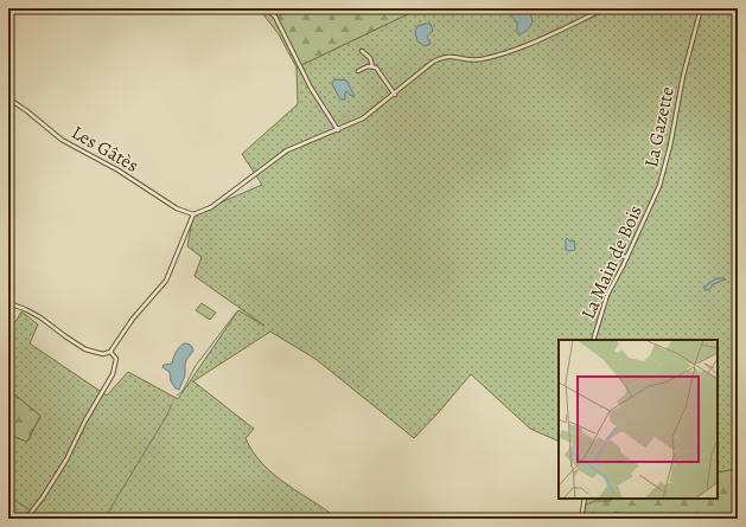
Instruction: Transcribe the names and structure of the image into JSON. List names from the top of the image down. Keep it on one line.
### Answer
{"streets":{"street":["La Gazette","Les Gâtès","La Main de Bois"]},"crossings":[["La Gazette","La Main de Bois"]]}
